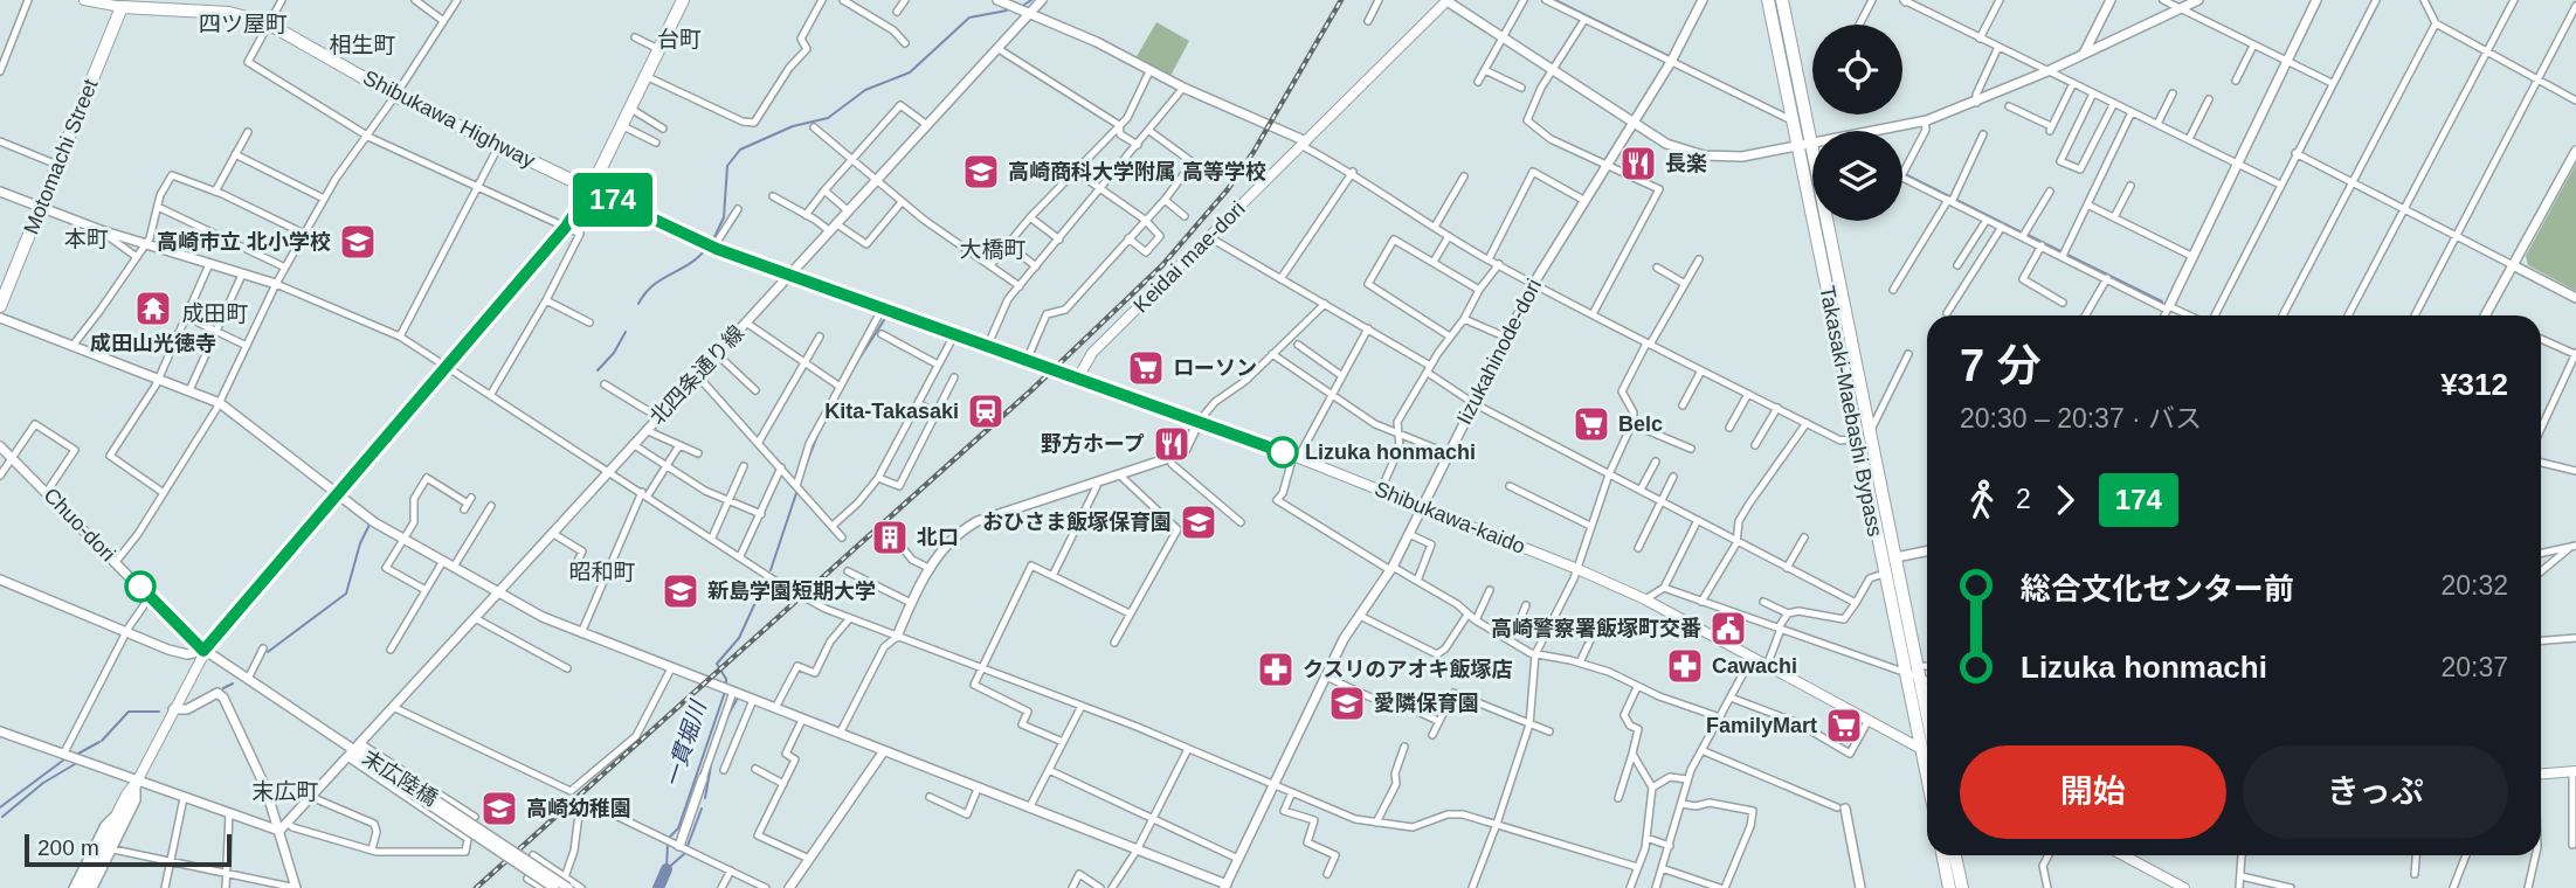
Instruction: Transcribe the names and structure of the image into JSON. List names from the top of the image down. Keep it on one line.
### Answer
{"streets":{"highway":["Shibukawa Highway","Motomachi Street","Takasaki-Maebashi Bypass"],"main road":["Keidai mae-dori","Shibukawa-kaido"],"street":["Iizukahinode-dori","北四条通り線","Chuo-dori","末広陸橋"]},"crossings":[["Shibukawa Highway","Motomachi Street"],["Shibukawa Highway","Shibukawa-kaido"],["Keidai mae-dori","Shibukawa-kaido"],["Iizukahinode-dori","Shibukawa-kaido"],["北四条通り線","Shibukawa-kaido"],["北四条通り線","Chuo-dori"],["北四条通り線","末広陸橋"],["Takasaki-Maebashi Bypass","Shibukawa-kaido"],["Chuo-dori","末広陸橋"]],"districts":["四ツ屋町","台町","相生町","本町","大橋町","成田町","昭和町","末広町"],"water":["一貫堀川"],"places":{"restaurant":["長楽","野方ホープ"],"school or university":["高崎商科大学附属 高等学校","高崎市立 北小学校","おひさま飯塚保育園","新島学園短期大学","愛隣保育園","高崎幼稚園"],"temple":["成田山光徳寺"],"supermarket":["ローソン","Belc","FamilyMart"],"station":["Kita-Takasaki"],"other":["Lizuka honmachi"],"building":["北口"],"public building":["高崎警察署飯塚町交番"],"pharmacy":["Cawachi","クスリのアオキ飯塚店"]},"lines":["bus line 174"],"scale_bar":"200 m","page":{"on_map":"174","heading":["7 分","20:30 – 20:37 · バス","¥312"],"legs":["2","174"],"list":[{"name":"総合文化センター前","value":"20:32"},{"name":"Lizuka honmachi","value":"20:37"}],"buttons":["開始","きっぷ"],"scale":"200 m"}}
